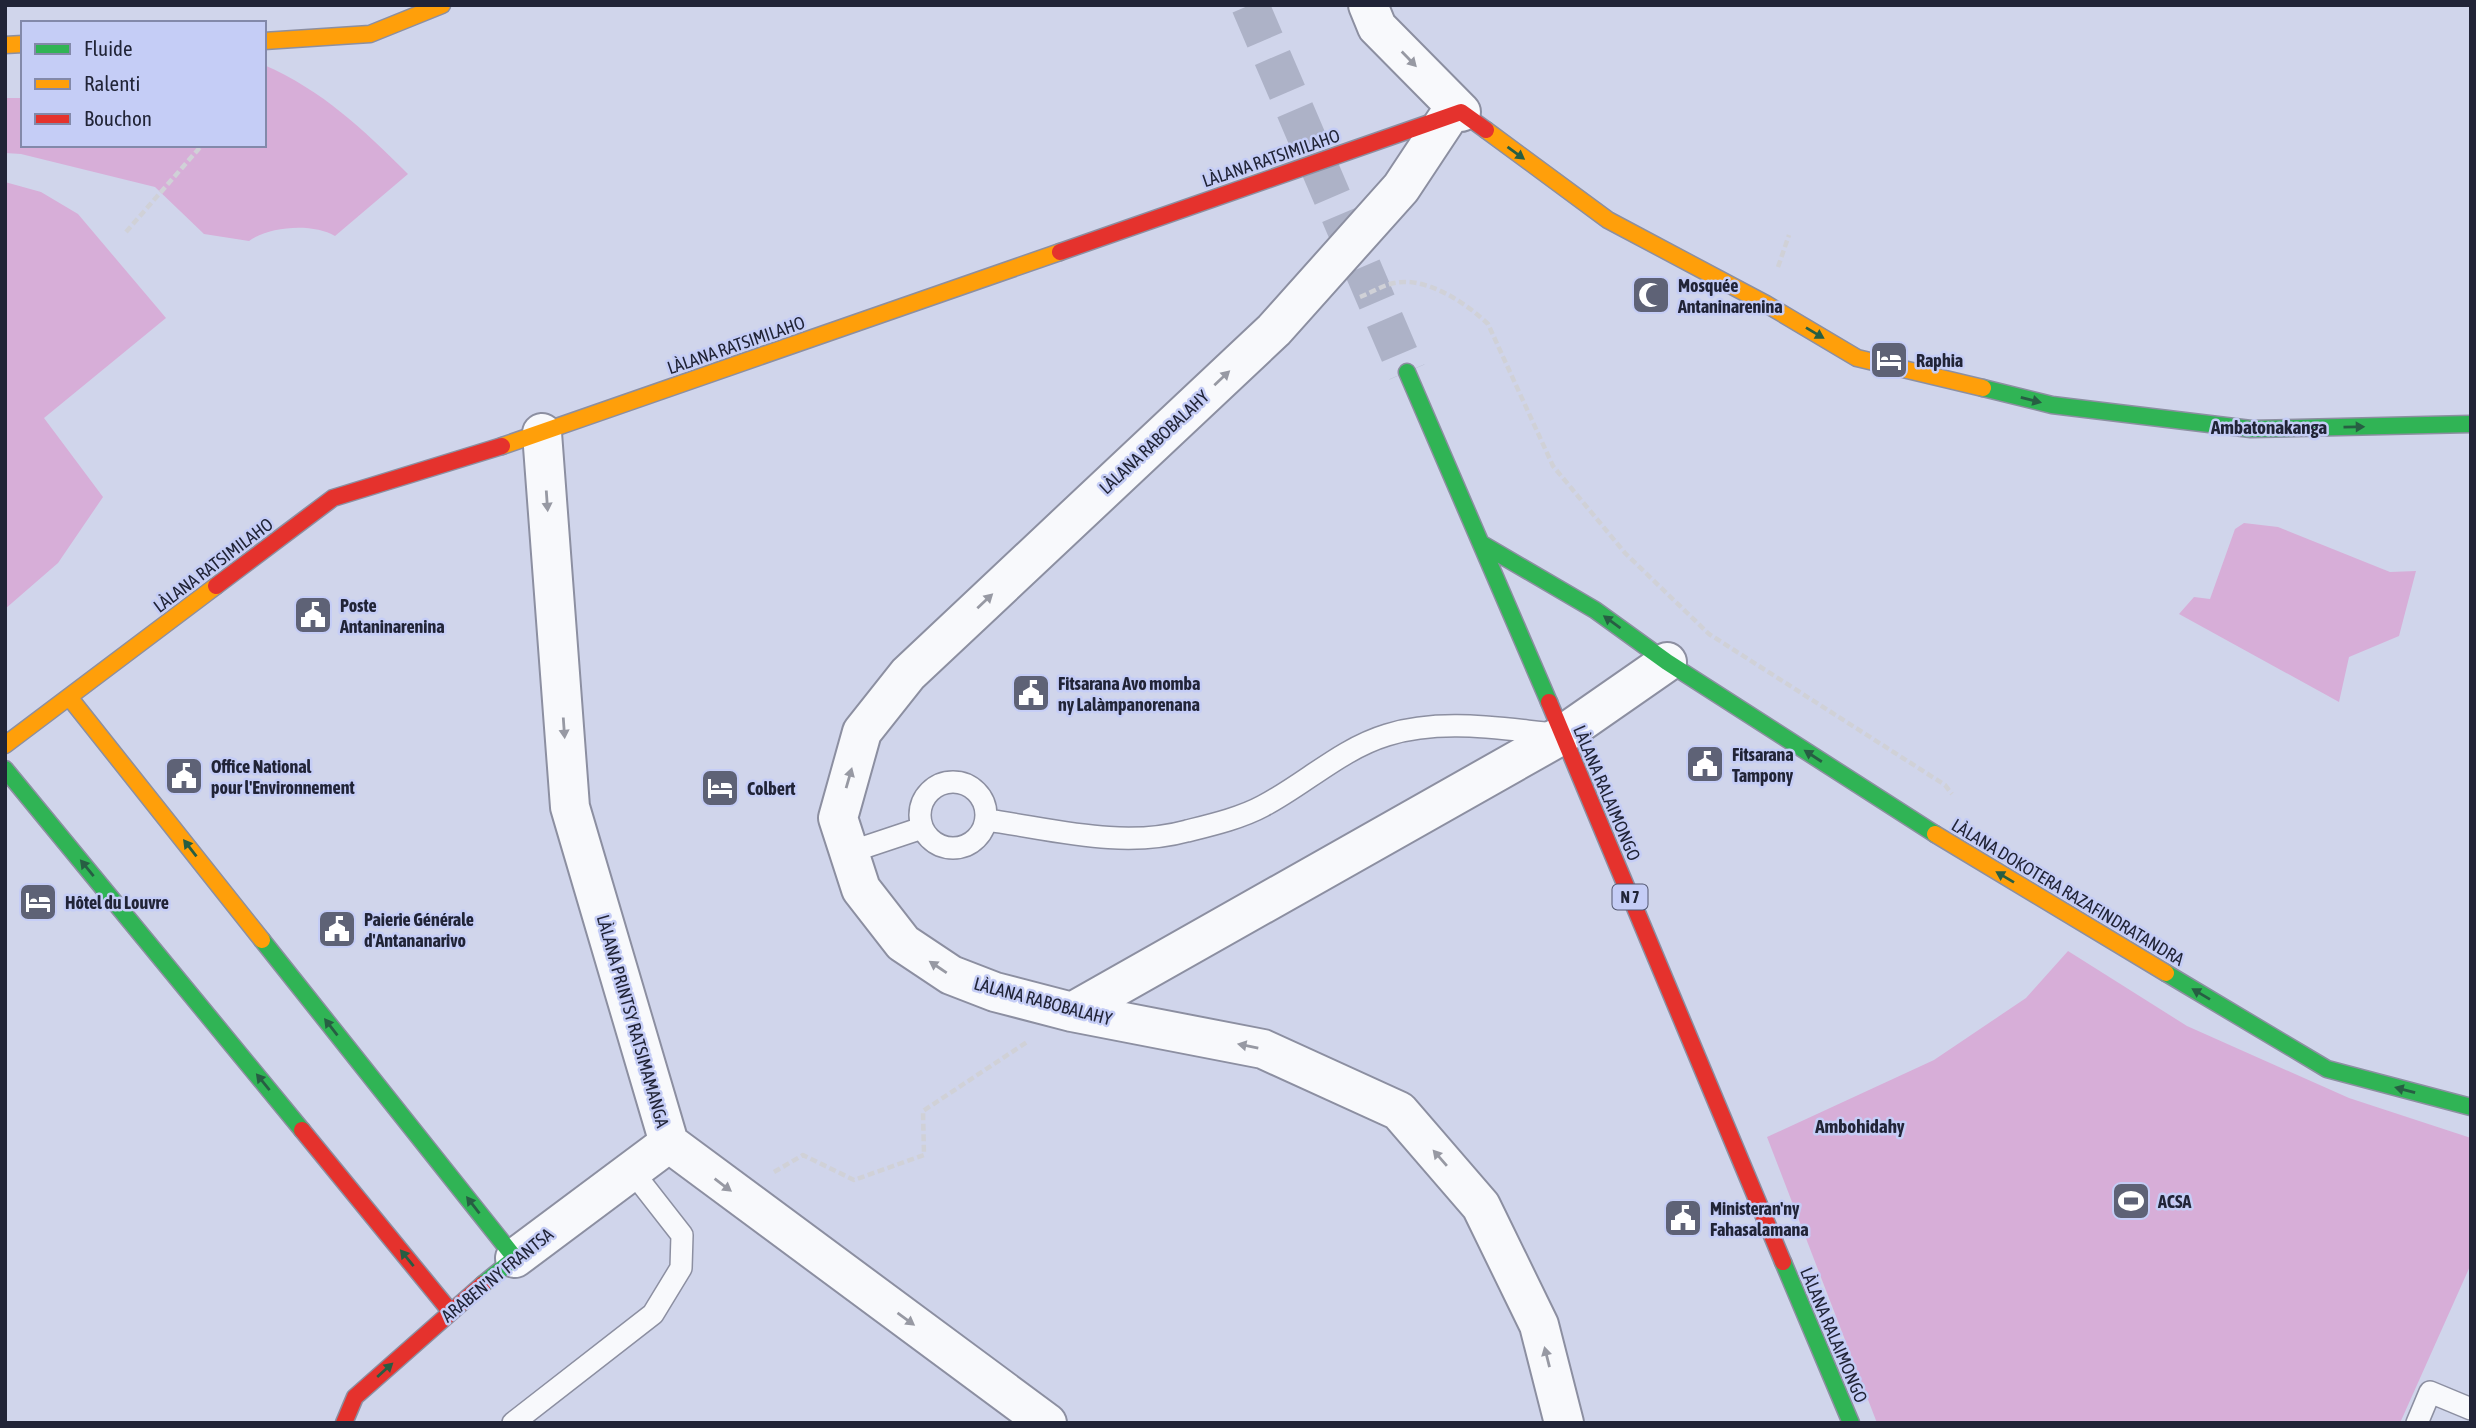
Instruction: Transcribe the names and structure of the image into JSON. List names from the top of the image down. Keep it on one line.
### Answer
{"streets":{"street":["LÀLANA RATSIMILAHO","LÀLANA RABOBALAHY","LÀLANA RALAIMONGO","LÀLANA DOKOTERA RAZAFINDRATANDRA","N 7","LÀLANA PRINTSY RATSIMAMANGA","ARABEN'NY FRANTSA"]},"crossings":[["LÀLANA RATSIMILAHO","LÀLANA RABOBALAHY"],["LÀLANA RATSIMILAHO","LÀLANA PRINTSY RATSIMAMANGA"],["LÀLANA RALAIMONGO","LÀLANA DOKOTERA RAZAFINDRATANDRA"],["LÀLANA PRINTSY RATSIMAMANGA","ARABEN'NY FRANTSA"]],"one_way":["LÀLANA DOKOTERA RAZAFINDRATANDRA","ARABEN'NY FRANTSA"],"districts":["Ambatonakanga","Ambohidahy"],"places":{"mosque":["Mosquée Antaninarenina"],"hotel":["Raphia","Colbert","Hôtel du Louvre"],"public building":["Poste Antaninarenina","Fitsarana Avo momba ny Lalàmpanorenana","Fitsarana Tampony","Office National pour l'Environnement","Paierie Générale d'Antananarivo","Ministeran'ny Fahasalamana"],"sports":["ACSA"]},"legend":["Fluide","Ralenti","Bouchon"]}
